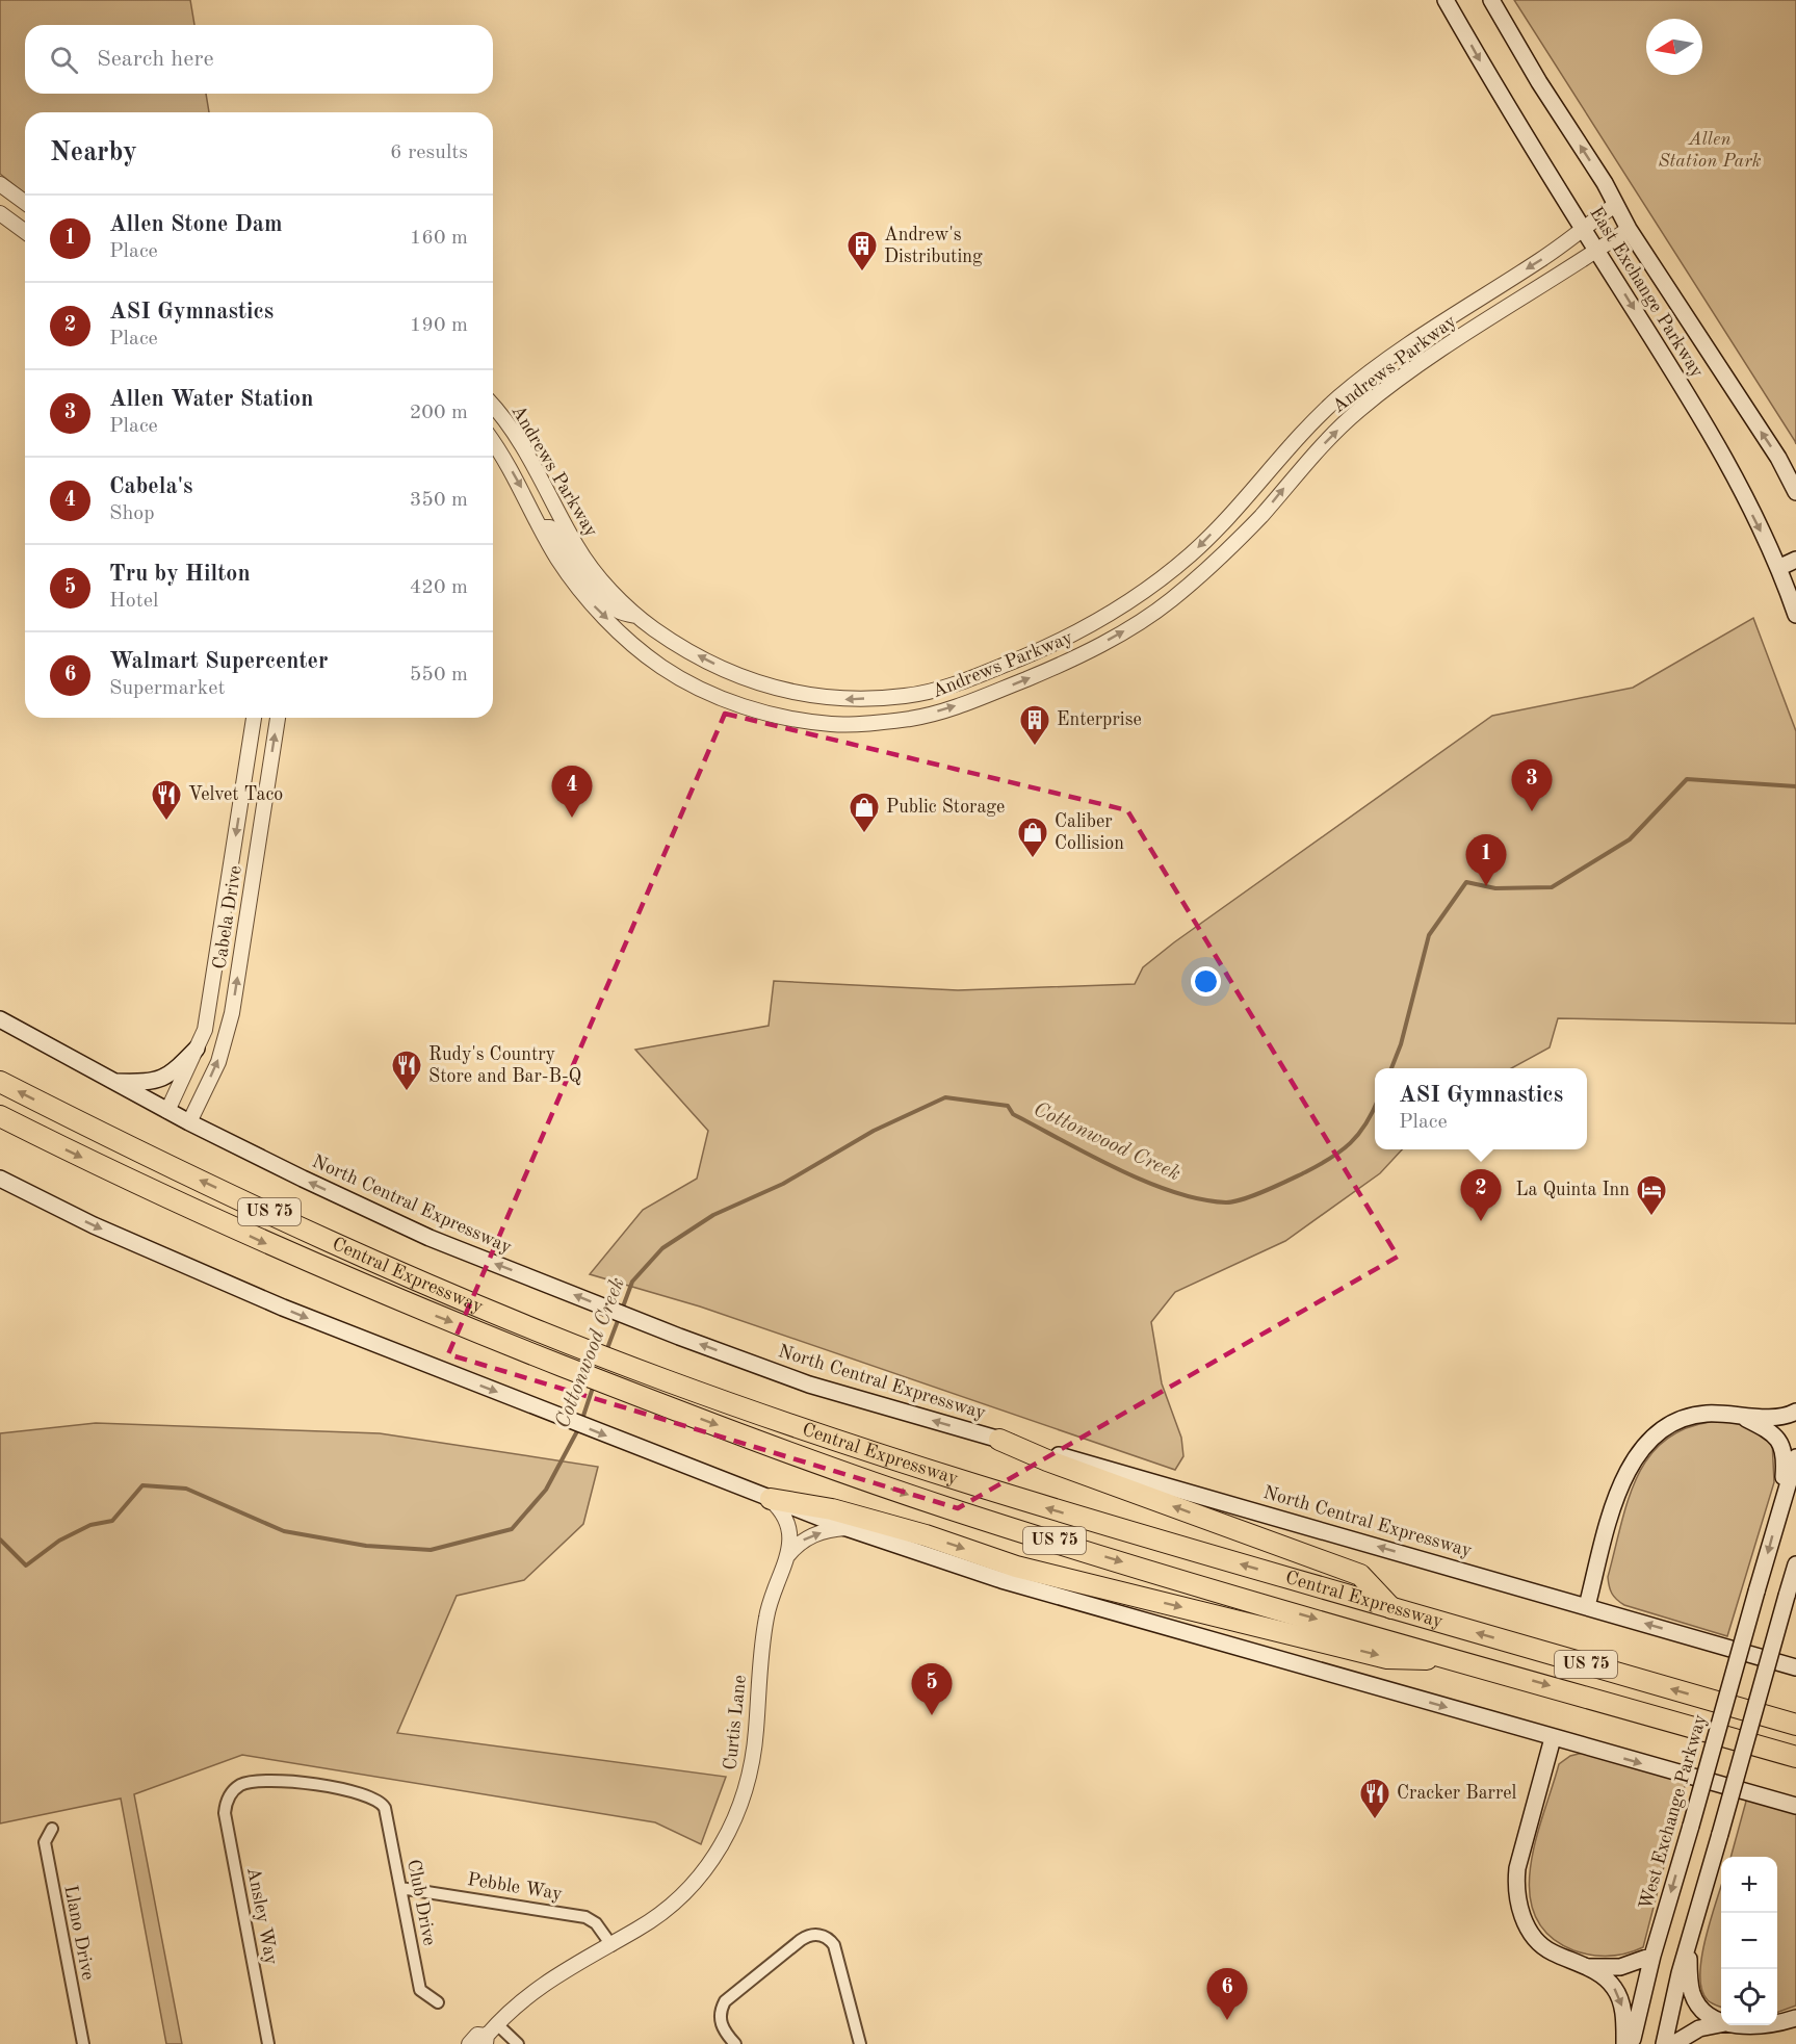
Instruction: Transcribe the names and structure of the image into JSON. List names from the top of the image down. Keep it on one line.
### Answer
{"streets":{"highway":["US 75","Central Expressway"],"main road":["East Exchange Parkway","North Central Expressway","West Exchange Parkway"],"street":["Andrews Parkway","Cabela Drive","Curtis Lane","Pebble Way","Club Drive","Ansley Way","Llano Drive"]},"crossings":[["East Exchange Parkway","Andrews Parkway"],["Cabela Drive","North Central Expressway"],["Curtis Lane","Pebble Way"],["Pebble Way","Club Drive"],["Club Drive","Ansley Way"]],"water":["Cottonwood Creek"],"parks":["Allen Station Park"],"places":{"building":["Andrew's Distributing","Enterprise"],"restaurant":["Velvet Taco","Rudy's Country Store and Bar-B-Q","Cracker Barrel"],"shop":["Public Storage","Caliber Collision"],"hotel":["La Quinta Inn"]},"north":"left","page":{"search":"Search here","heading":["Nearby","6 results"],"list":[{"mark":"1","name":"Allen Stone Dam","note":"Place","value":"160 m"},{"mark":"2","name":"ASI Gymnastics","note":"Place","value":"190 m"},{"mark":"3","name":"Allen Water Station","note":"Place","value":"200 m"},{"mark":"4","name":"Cabela's","note":"Shop","value":"350 m"},{"mark":"5","name":"Tru by Hilton","note":"Hotel","value":"420 m"},{"mark":"6","name":"Walmart Supercenter","note":"Supermarket","value":"550 m"}],"pins":["3","4","1","2","5","6"],"popup":["ASI Gymnastics","Place"],"map_buttons":["+","−"]}}
